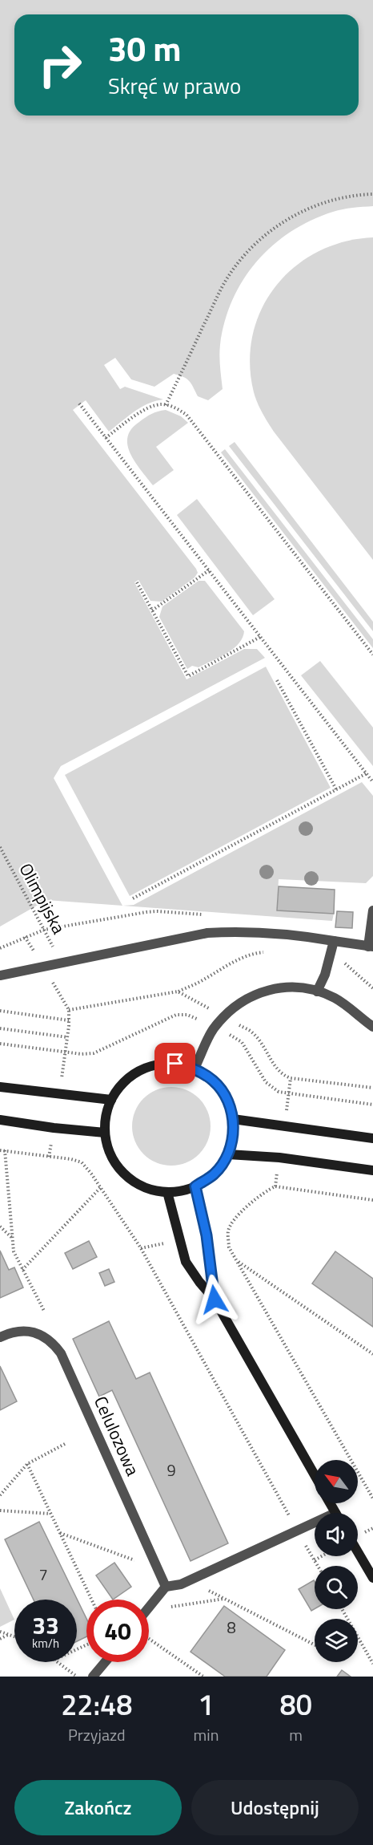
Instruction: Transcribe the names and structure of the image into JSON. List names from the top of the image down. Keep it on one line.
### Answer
{"streets":{"street":["Celulozowa"],"path":["Olimpijska"]},"house_numbers":["9","7","8"],"north":"top left","page":{"turn":["30 m","Skręć w prawo"],"speed":"33 km/h","limit":"40","eta":["22:48","Przyjazd","1","min","80","m"],"buttons":["Zakończ","Udostępnij"]}}
